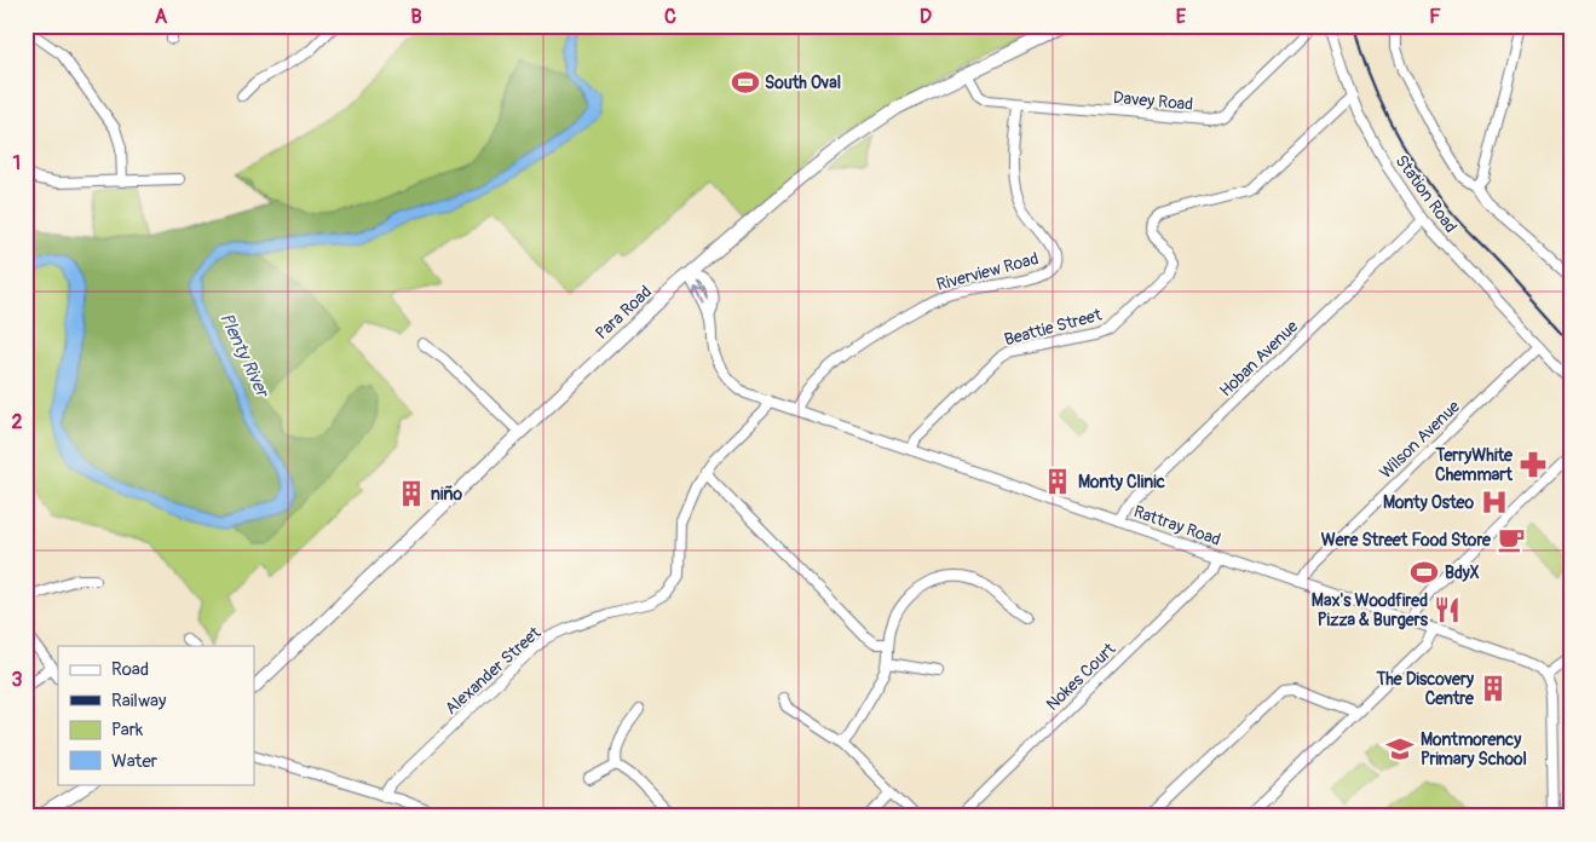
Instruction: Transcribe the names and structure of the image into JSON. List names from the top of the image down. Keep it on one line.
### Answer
{"streets":{"main road":["Para Road"],"street":["Davey Road","Station Road","Riverview Road","Beattie Street","Hoban Avenue","Wilson Avenue","Rattray Road","Alexander Street","Nokes Court"]},"crossings":[["Davey Road","Riverview Road"],["Davey Road","Para Road"],["Station Road","Beattie Street"],["Station Road","Hoban Avenue"],["Station Road","Wilson Avenue"],["Riverview Road","Rattray Road"],["Para Road","Rattray Road"],["Beattie Street","Rattray Road"],["Hoban Avenue","Rattray Road"],["Wilson Avenue","Rattray Road"],["Rattray Road","Alexander Street"],["Rattray Road","Nokes Court"]],"water":["Plenty River"],"places":{"sports":["South Oval","BdyX"],"pharmacy":["TerryWhite Chemmart"],"building":["Monty Clinic","niño","The Discovery Centre"],"hospital":["Monty Osteo"],"cafe":["Were Street Food Store"],"restaurant":["Max's Woodfired Pizza & Burgers"],"school or university":["Montmorency Primary School"]},"legend":["Road","Railway","Park","Water"],"grid":{"columns":["A","B","C","D","E","F"],"rows":["1","2","3"]}}
